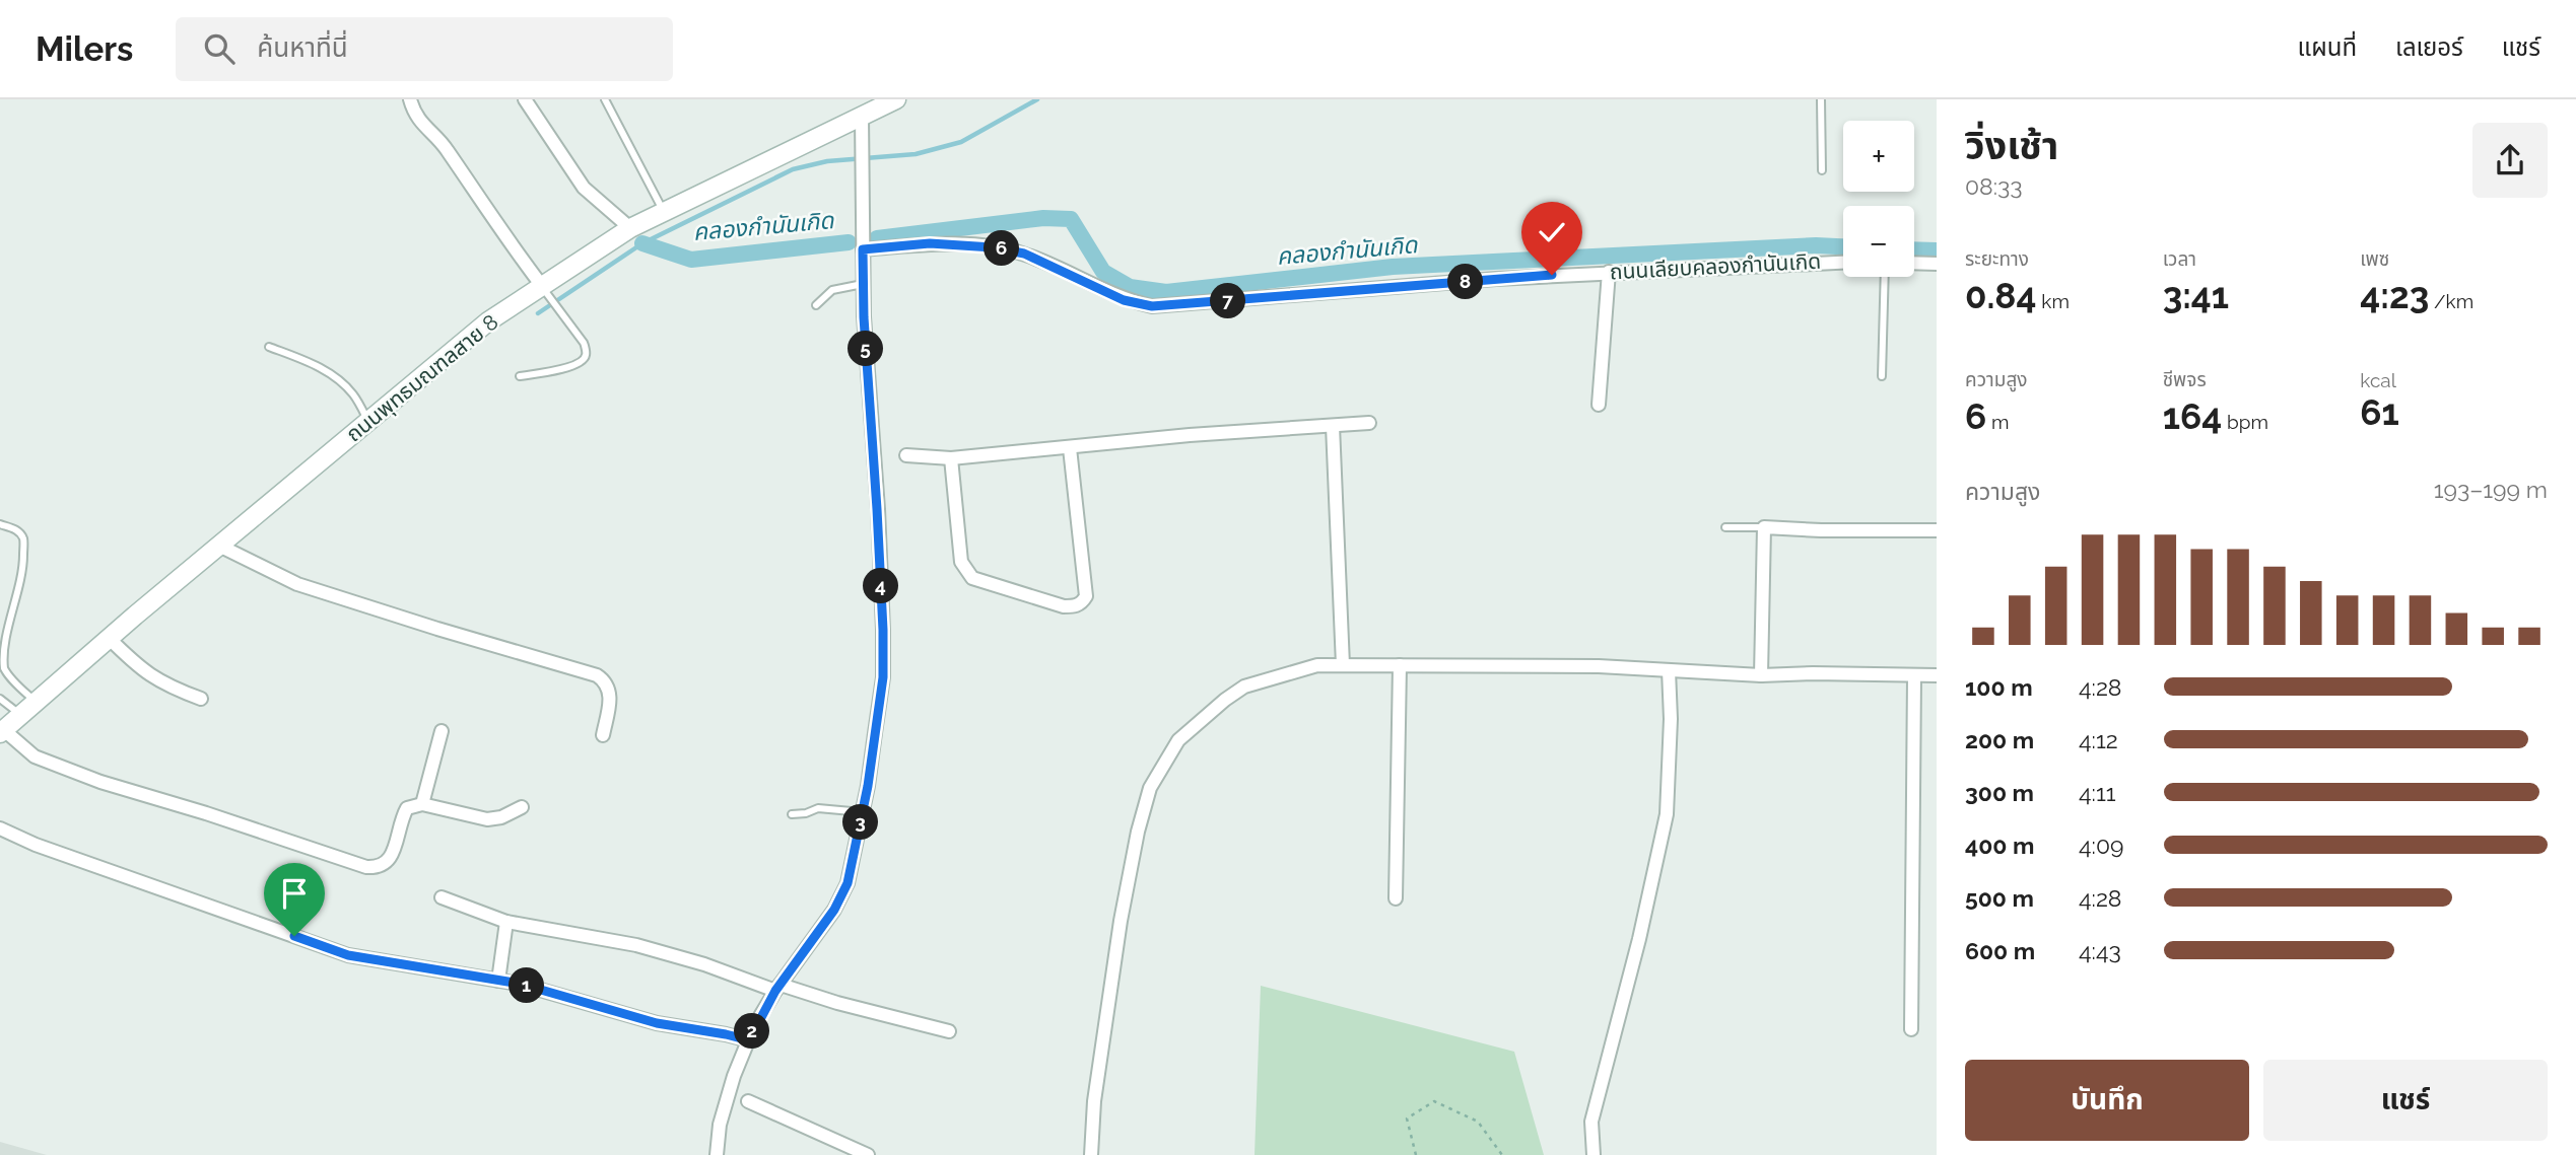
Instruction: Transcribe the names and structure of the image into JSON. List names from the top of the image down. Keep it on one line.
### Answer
{"streets":{"street":["ถนนเลียบคลองกำนันเกิด","ถนนพุทธมณฑลสาย 8"]},"water":["คลองกำนันเกิด"],"page":{"header":"Milers","search":"ค้นหาที่นี่","nav":["แผนที่","เลเยอร์","แชร์"],"heading":["วิ่งเช้า","08:33"],"map_buttons":["+","−"],"stats":[["ระยะทาง","0.84 km"],["เวลา","3:41"],["เพซ","4:23 /km"],["ความสูง","6 m"],["ชีพจร","164 bpm"],["kcal","61"]],"pins":["6","8","7","5","4","3","1","2"],"chart":["ความสูง","193–199 m"],"list":[{"name":"100 m","note":"4:28"},{"name":"200 m","note":"4:12"},{"name":"300 m","note":"4:11"},{"name":"400 m","note":"4:09"},{"name":"500 m","note":"4:28"},{"name":"600 m","note":"4:43"}],"buttons":["บันทึก","แชร์"]}}
